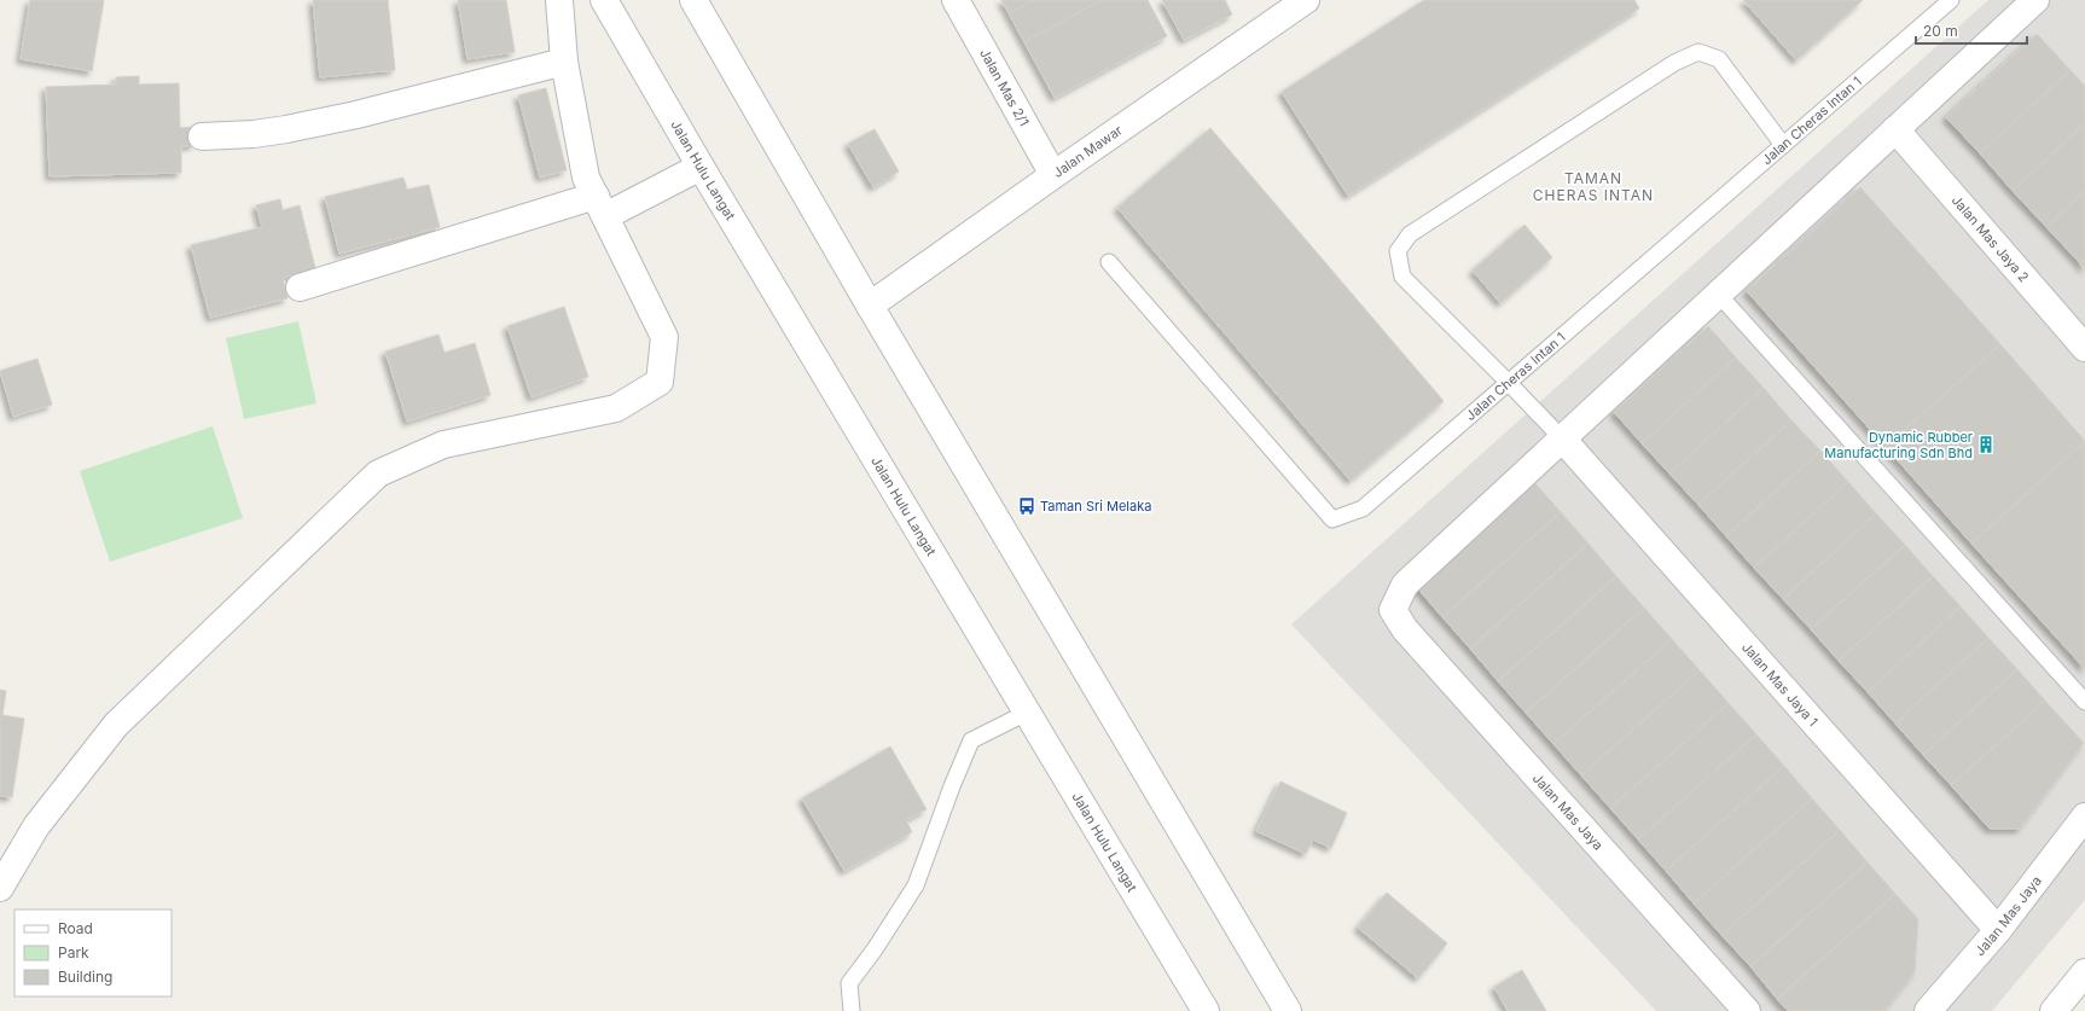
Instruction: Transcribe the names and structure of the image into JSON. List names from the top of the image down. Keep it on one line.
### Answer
{"streets":{"street":["Jalan Mas 2/1","Jalan Mawar","Jalan Hulu Langat","Jalan Mas Jaya 2","Jalan Mas Jaya 1","Jalan Mas Jaya"],"lane":["Jalan Cheras Intan 1"]},"crossings":[["Jalan Mas 2/1","Jalan Mawar"],["Jalan Mas Jaya 1","Jalan Mas Jaya"]],"districts":["TAMAN CHERAS INTAN"],"places":{"building":["Dynamic Rubber Manufacturing Sdn Bhd"],"bus stop":["Taman Sri Melaka"]},"legend":["Road","Park","Building"],"scale_bar":"20 m"}
